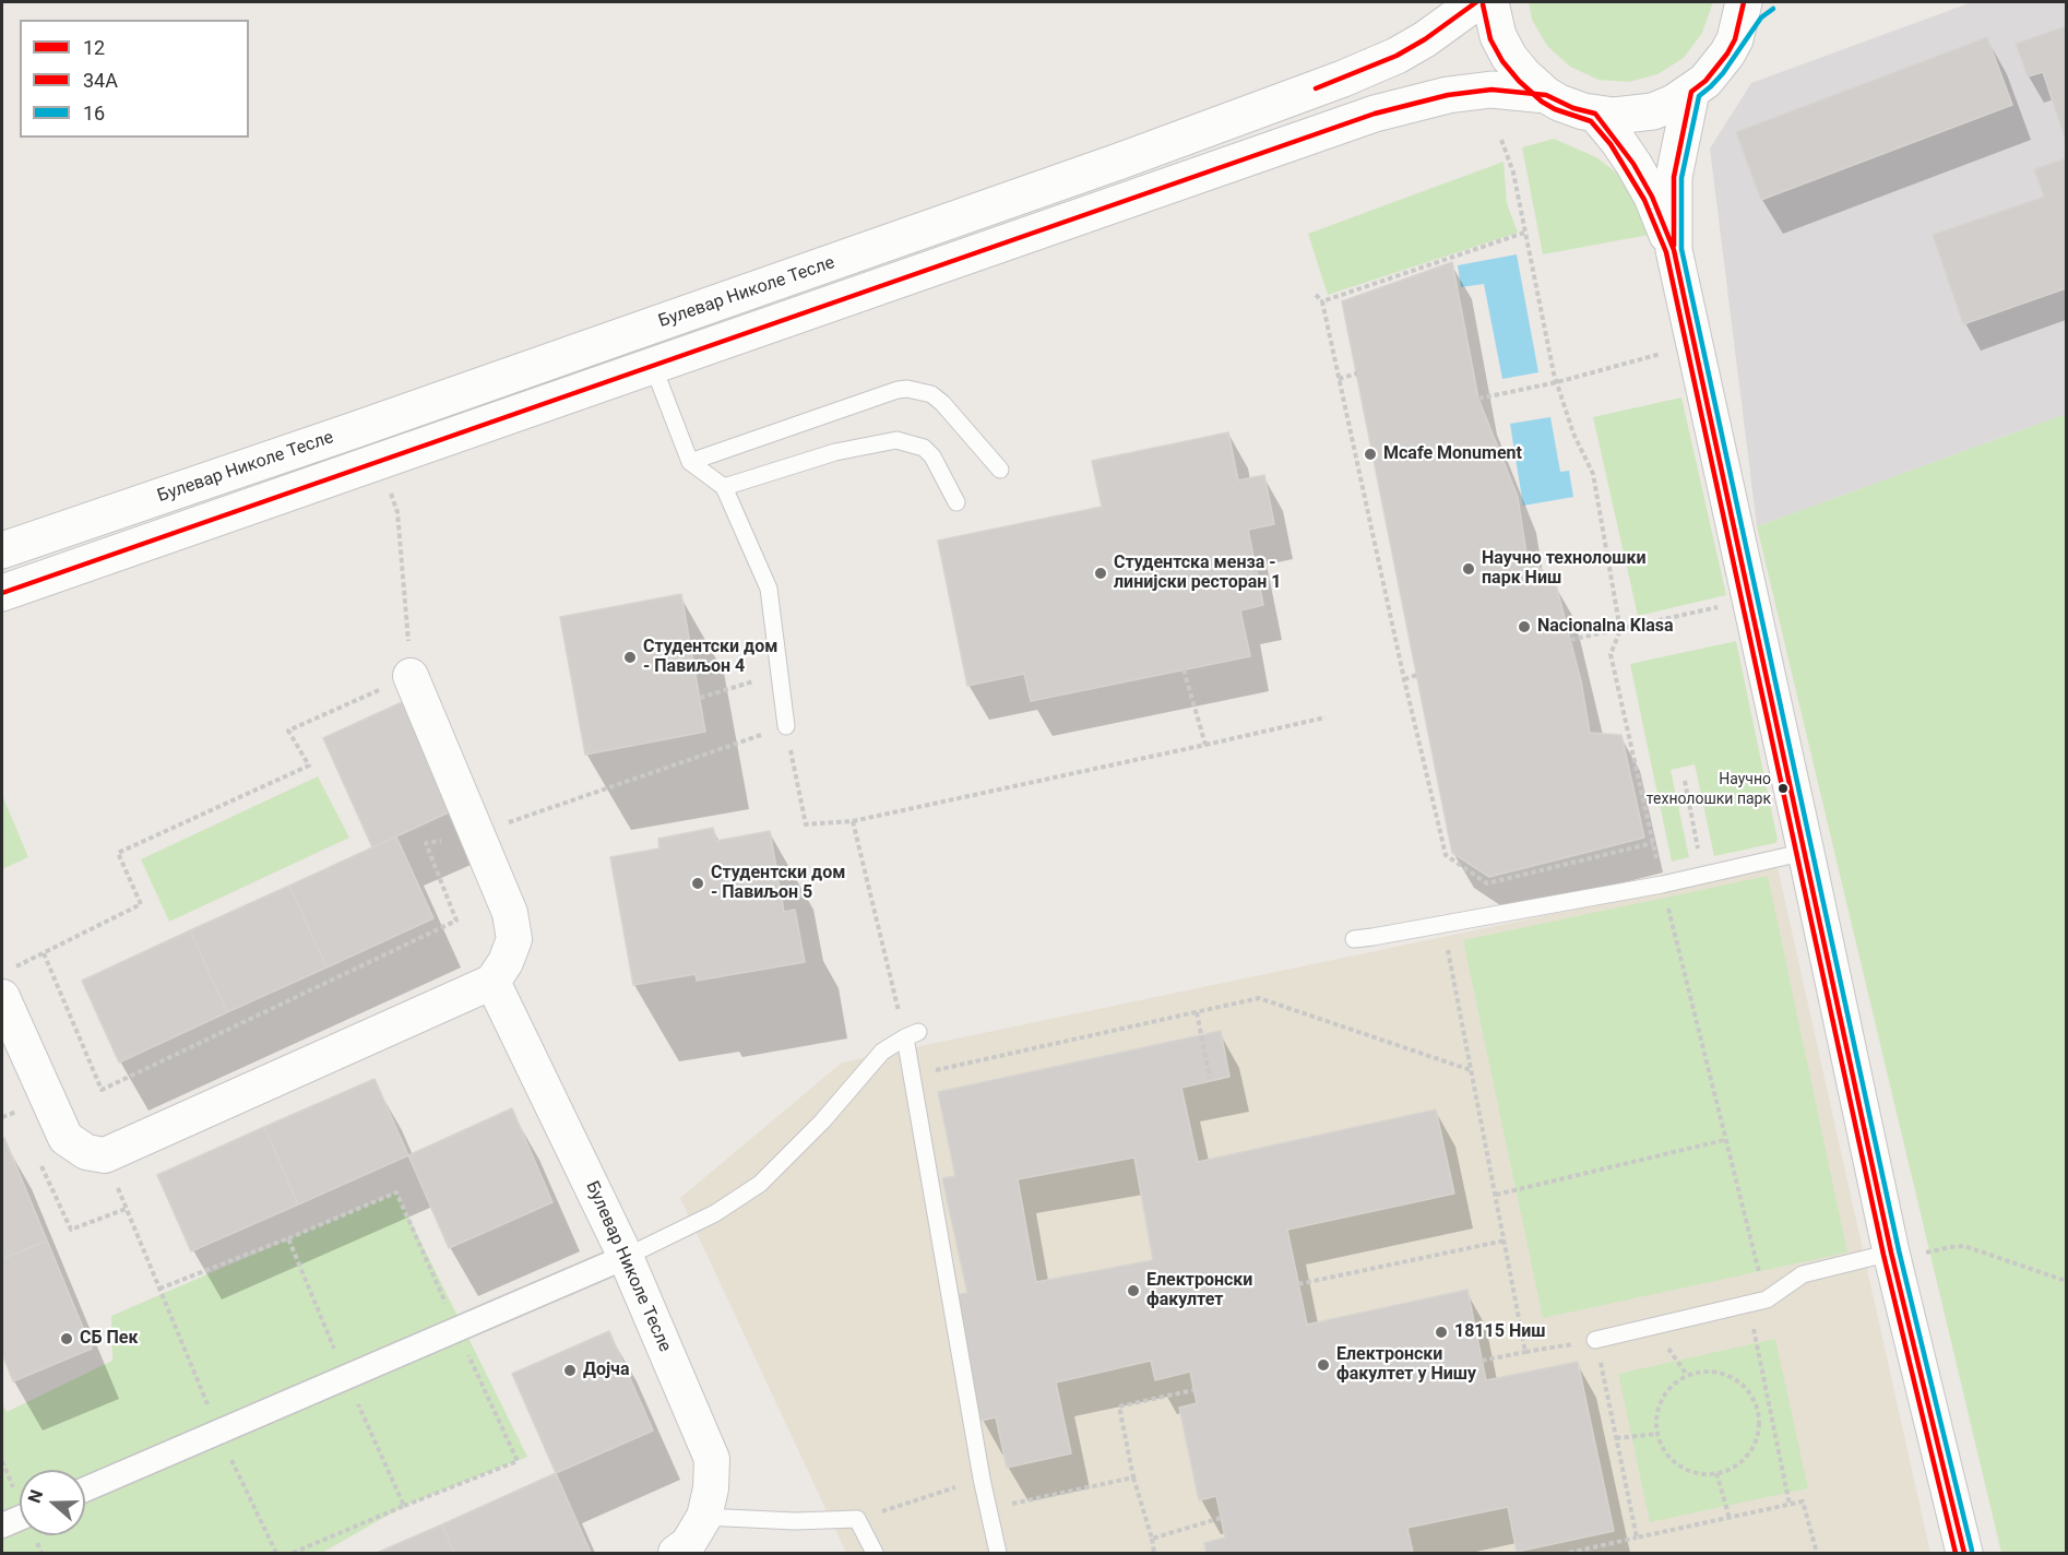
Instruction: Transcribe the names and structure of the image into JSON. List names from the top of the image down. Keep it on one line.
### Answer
{"streets":{"main road":["Булевар Николе Тесле"]},"places":["Mcafe Monument","Научно технолошки парк Ниш","Студентска менза - линијски ресторан 1","Nacionalna Klasa","Студентски дом - Павиљон 4","Научно технолошки парк","Студентски дом - Павиљон 5","Електронски факултет","18115 Ниш","СБ Пек","Електронски факултет у Нишу","Дојча"],"lines":["transit line 12","transit line 34А","transit line 16"],"legend":["12","34А","16"],"north":"left"}
